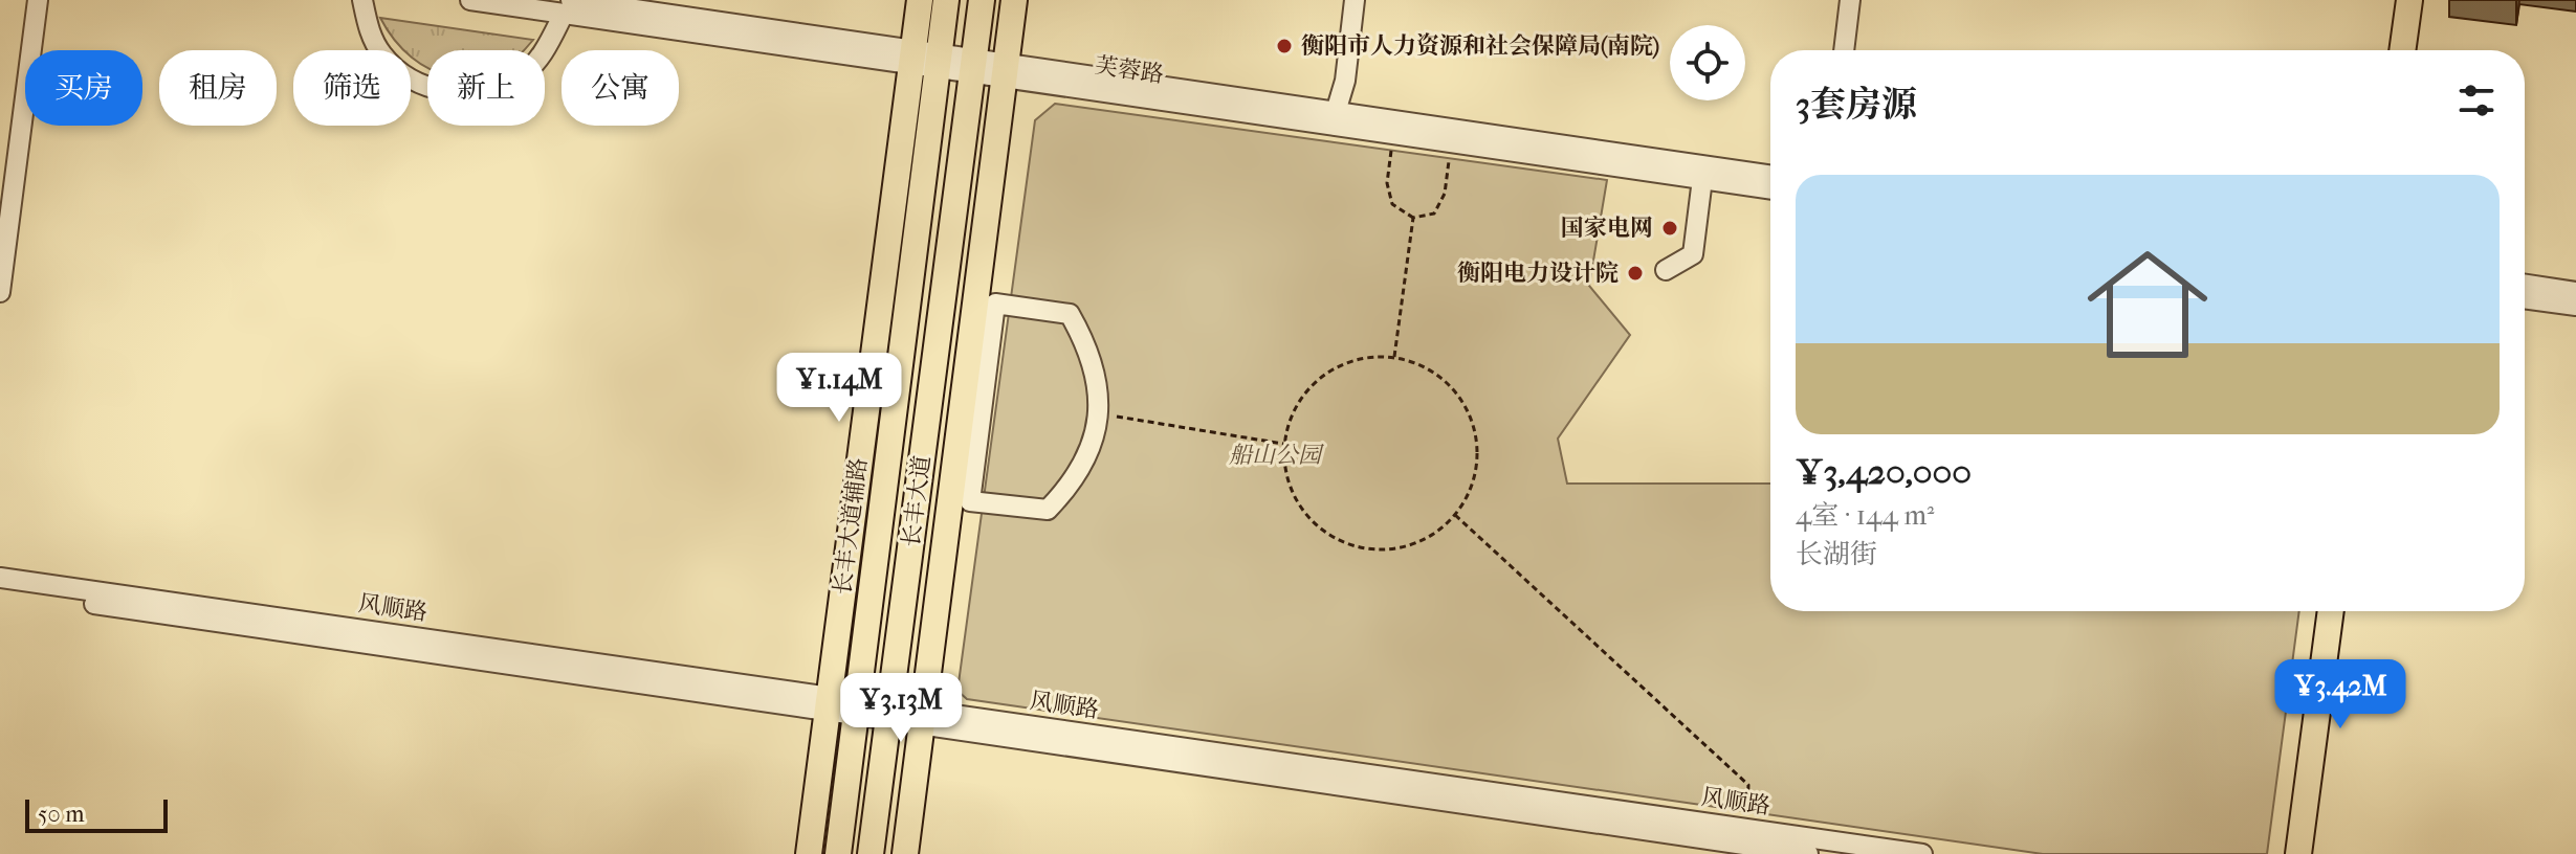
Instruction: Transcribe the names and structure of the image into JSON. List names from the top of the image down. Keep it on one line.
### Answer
{"streets":{"main road":["长丰大道","长丰大道辅路"],"street":["芙蓉路","风顺路"]},"crossings":[["芙蓉路","长丰大道"],["芙蓉路","长丰大道辅路"],["长丰大道","风顺路"],["长丰大道辅路","风顺路"]],"parks":["船山公园"],"places":["衡阳市人力资源和社会保障局(南院)","国家电网","衡阳电力设计院"],"scale_bar":"50 m","page":{"chip":["买房","租房","筛选","新上","公寓"],"heading":"3套房源","list":[{"name":"¥3,420,000","note":"4室 · 144 m² · 长湖街"}],"price":["¥1.14M","¥3.42M","¥3.13M"],"scale":"50 m"}}
